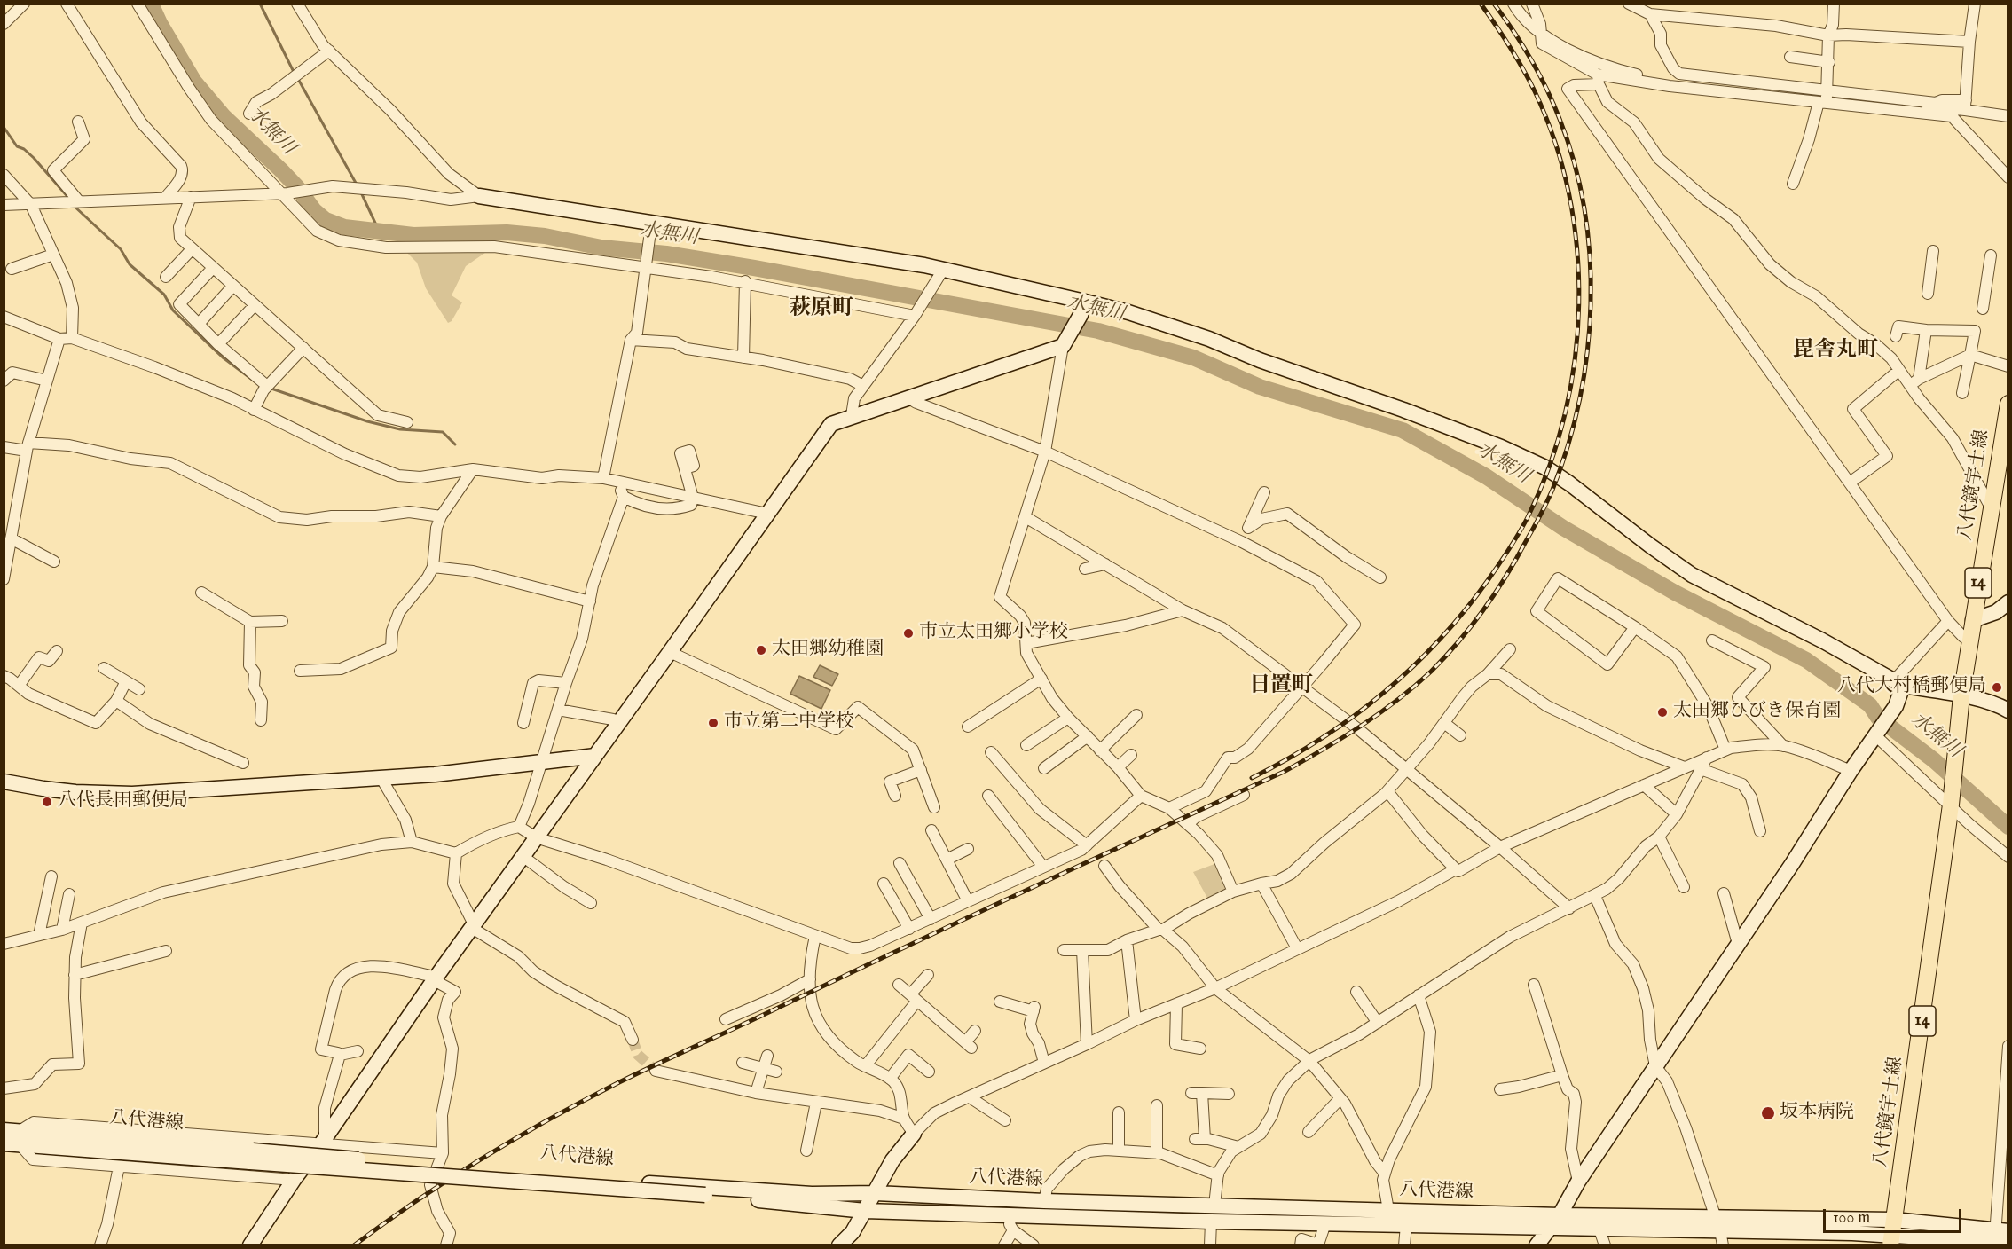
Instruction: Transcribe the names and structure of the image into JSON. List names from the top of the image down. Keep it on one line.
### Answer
{"streets":{"main road":["八代鏡宇土線","14"],"street":["八代港線"]},"crossings":[["八代鏡宇土線","八代港線"]],"districts":["萩原町","毘舎丸町","日置町"],"water":["水無川"],"places":["市立太田郷小学校","太田郷幼稚園","八代大村橋郵便局","太田郷ひびき保育園","市立第二中学校","八代長田郵便局","坂本病院"],"scale_bar":"100 m"}
